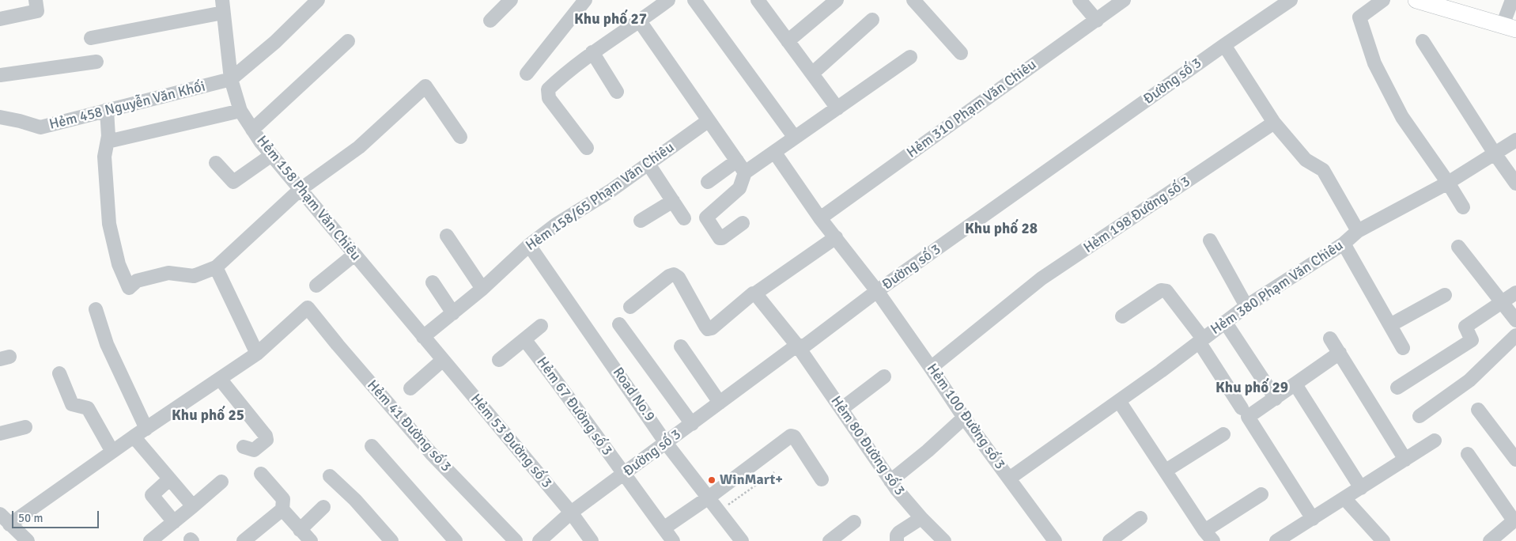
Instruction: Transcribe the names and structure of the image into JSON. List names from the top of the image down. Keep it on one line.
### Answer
{"streets":{"street":["Đường số 3","Hẻm 458 Nguyễn Văn Khối","Hẻm 310 Phạm Văn Chiêu","Hẻm 158/65 Phạm Văn Chiêu","Hẻm 158 Phạm Văn Chiêu","Hẻm 198 Đường số 3","Hẻm 380 Phạm Văn Chiêu","Road No.9","Hẻm 67 Đường số 3","Hẻm 100 Đường số 3","Hẻm 41 Đường số 3","Hẻm 53 Đường số 3","Hẻm 80 Đường số 3"]},"crossings":[["Đường số 3","Road No.9"],["Đường số 3","Hẻm 67 Đường số 3"],["Đường số 3","Hẻm 100 Đường số 3"],["Đường số 3","Hẻm 53 Đường số 3"],["Đường số 3","Hẻm 80 Đường số 3"],["Hẻm 458 Nguyễn Văn Khối","Hẻm 158 Phạm Văn Chiêu"],["Hẻm 310 Phạm Văn Chiêu","Hẻm 100 Đường số 3"],["Hẻm 158/65 Phạm Văn Chiêu","Hẻm 158 Phạm Văn Chiêu"],["Hẻm 158/65 Phạm Văn Chiêu","Road No.9"],["Hẻm 158 Phạm Văn Chiêu","Hẻm 53 Đường số 3"],["Hẻm 198 Đường số 3","Hẻm 100 Đường số 3"],["Hẻm 380 Phạm Văn Chiêu","Hẻm 100 Đường số 3"]],"districts":["Khu phố 27","Khu phố 28","Khu phố 29","Khu phố 25"],"places":["WinMart+"],"scale_bar":"50 m"}
